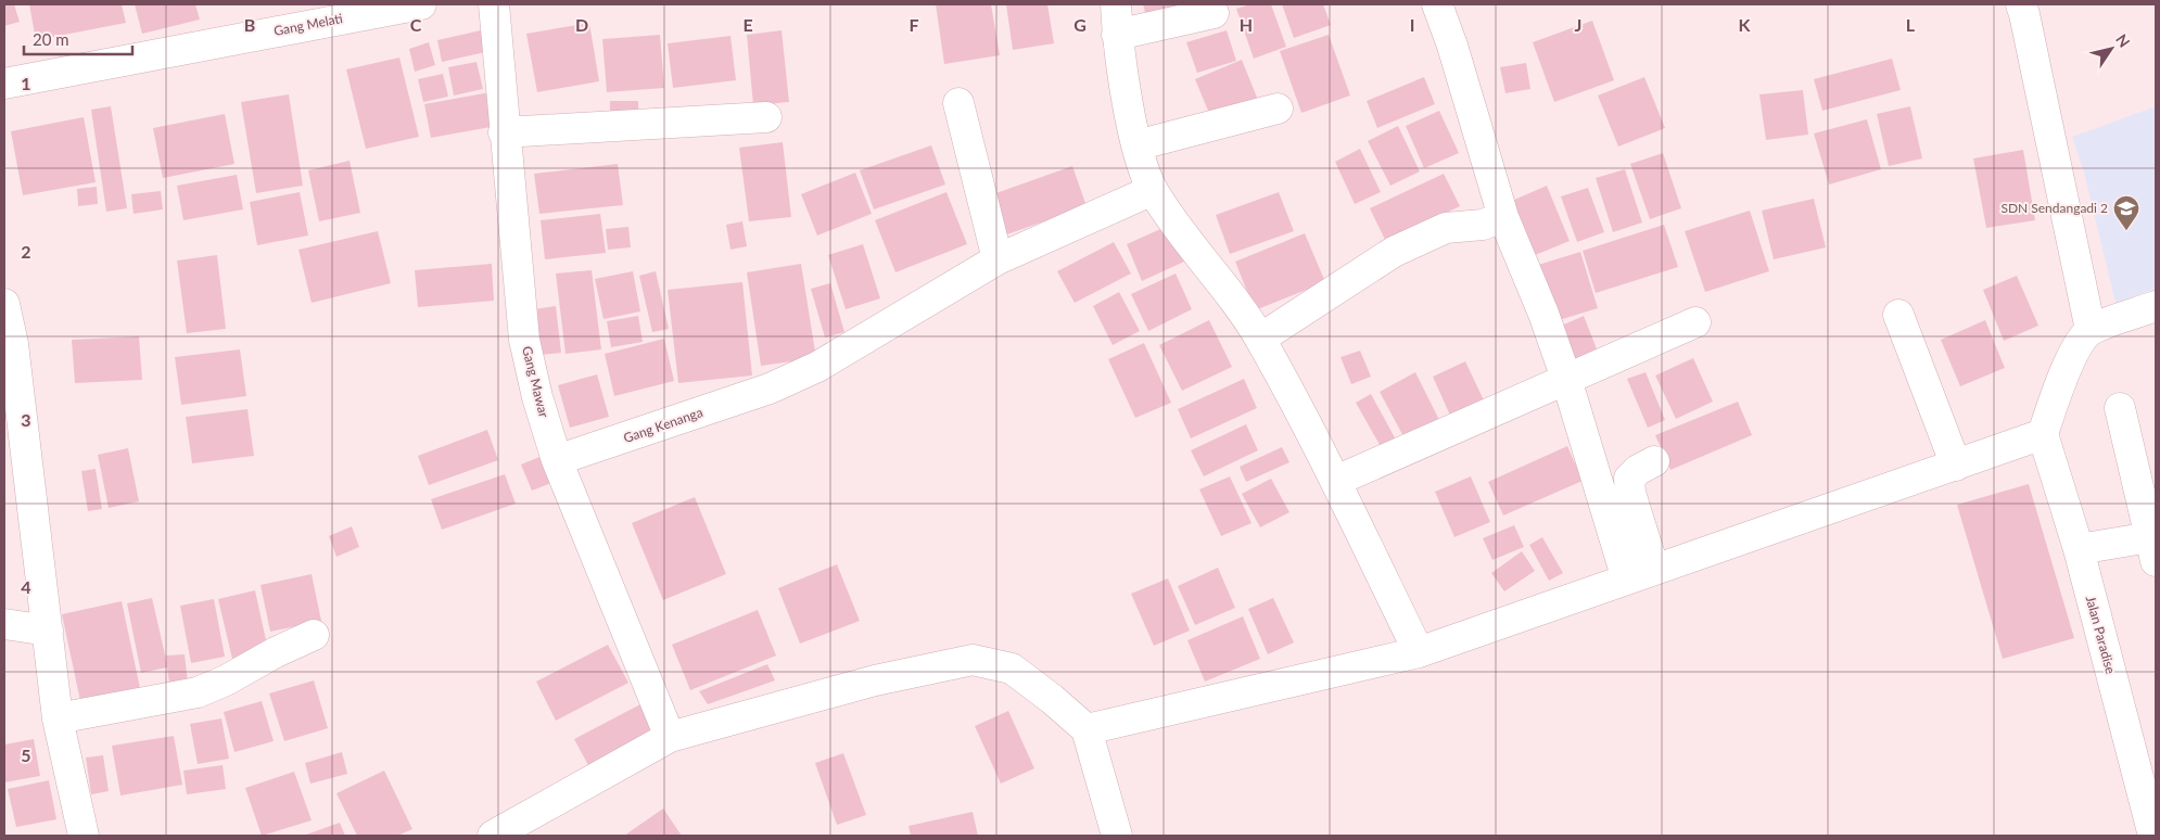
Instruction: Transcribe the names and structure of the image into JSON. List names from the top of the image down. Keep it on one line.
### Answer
{"streets":{"street":["Gang Melati","Gang Mawar","Gang Kenanga","Jalan Paradise"]},"crossings":[["Gang Mawar","Gang Kenanga"]],"places":{"school or university":["SDN Sendangadi 2"]},"scale_bar":"20 m","north":"top right","grid":{"columns":["B","C","D","E","F","G","H","I","J","K","L"],"rows":["1","2","3","4","5"]}}
